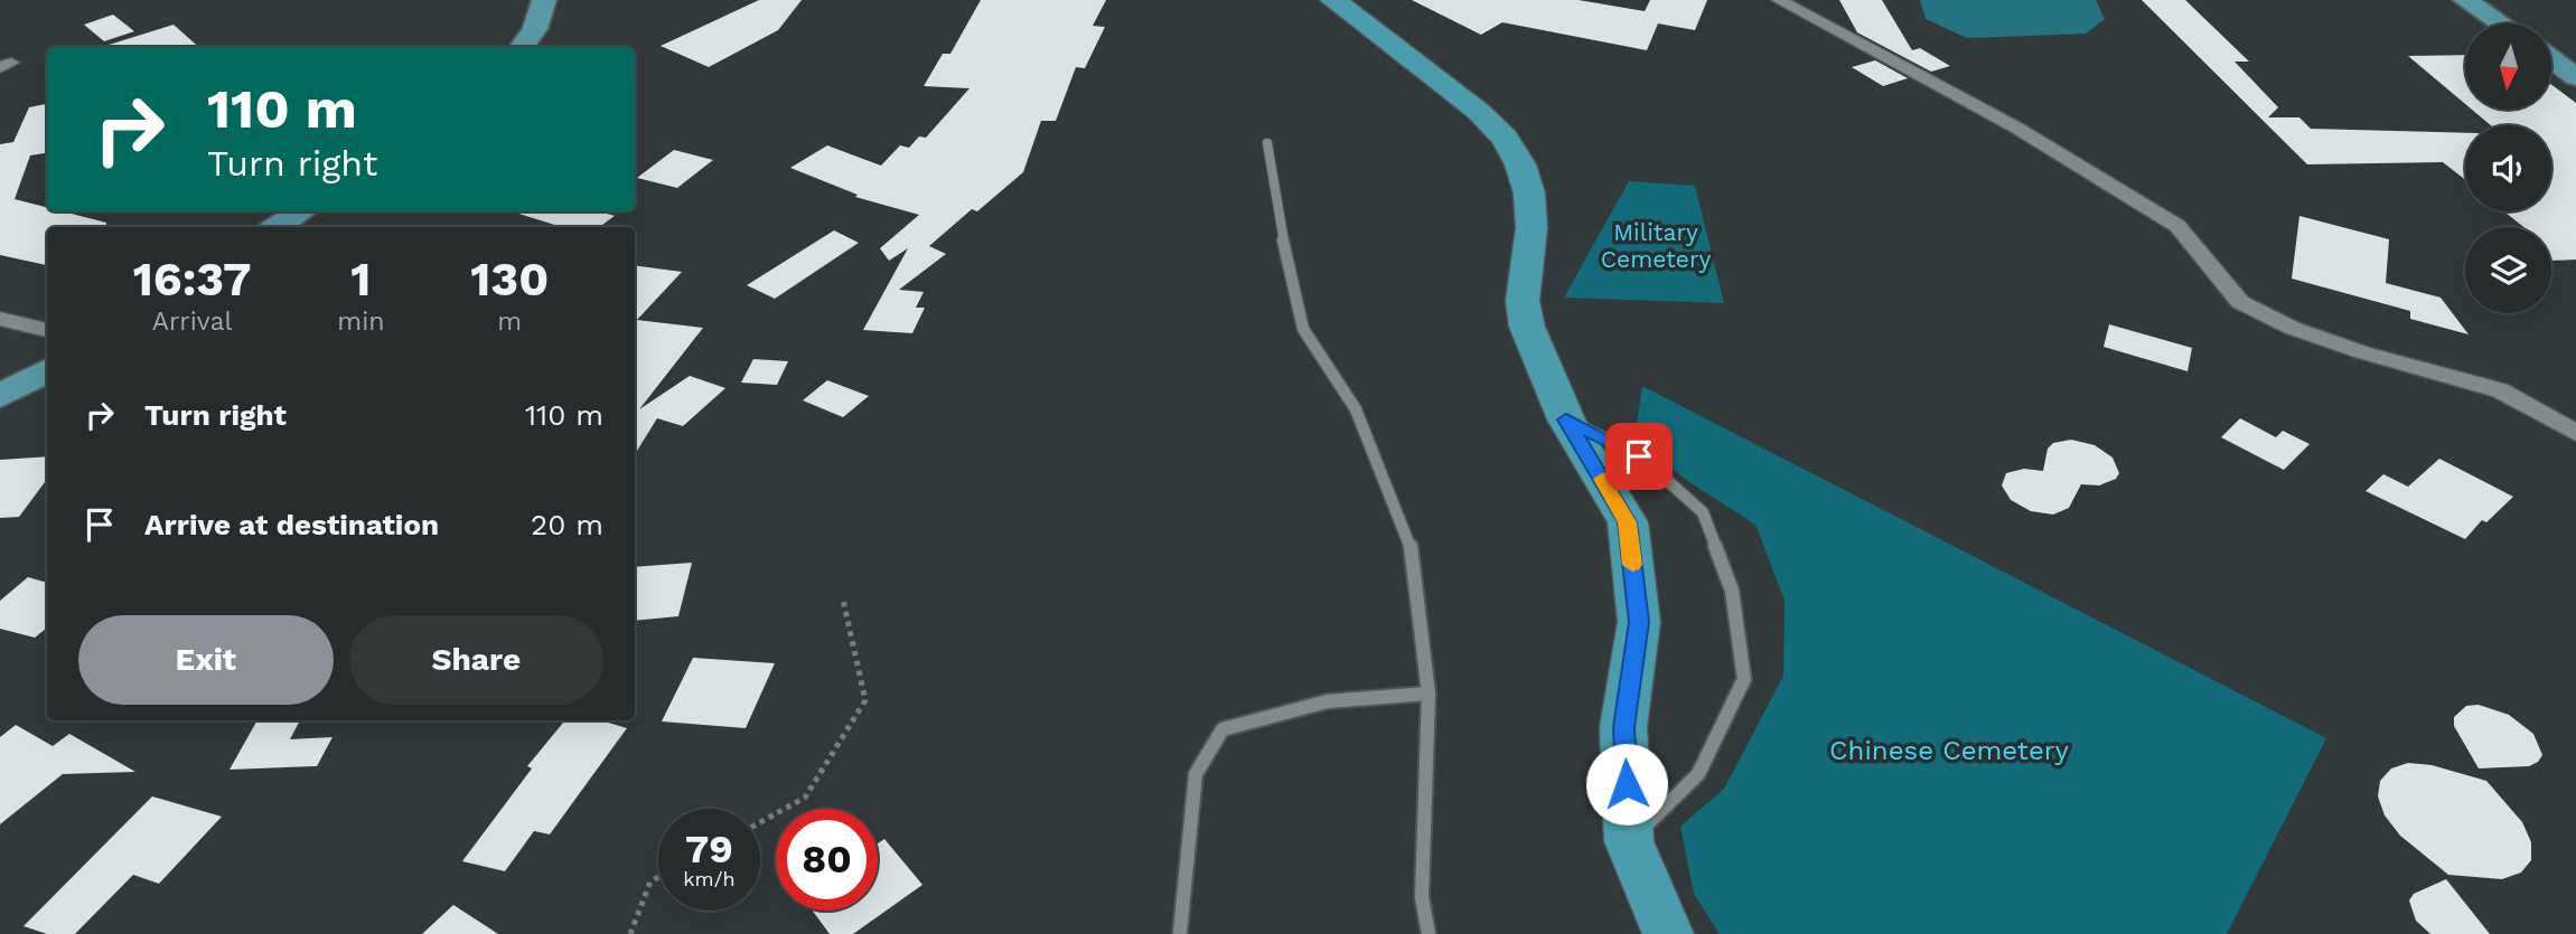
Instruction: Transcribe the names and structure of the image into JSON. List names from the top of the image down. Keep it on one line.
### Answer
{"parks":["Military Cemetery","Chinese Cemetery"],"north":"bottom","page":{"turn":["110 m","Turn right"],"eta":["16:37","Arrival","1","min","130","m"],"list":[{"name":"Turn right","value":"110 m"},{"name":"Arrive at destination","value":"20 m"}],"buttons":["Exit","Share"],"speed":"79 km/h","limit":"80"}}
